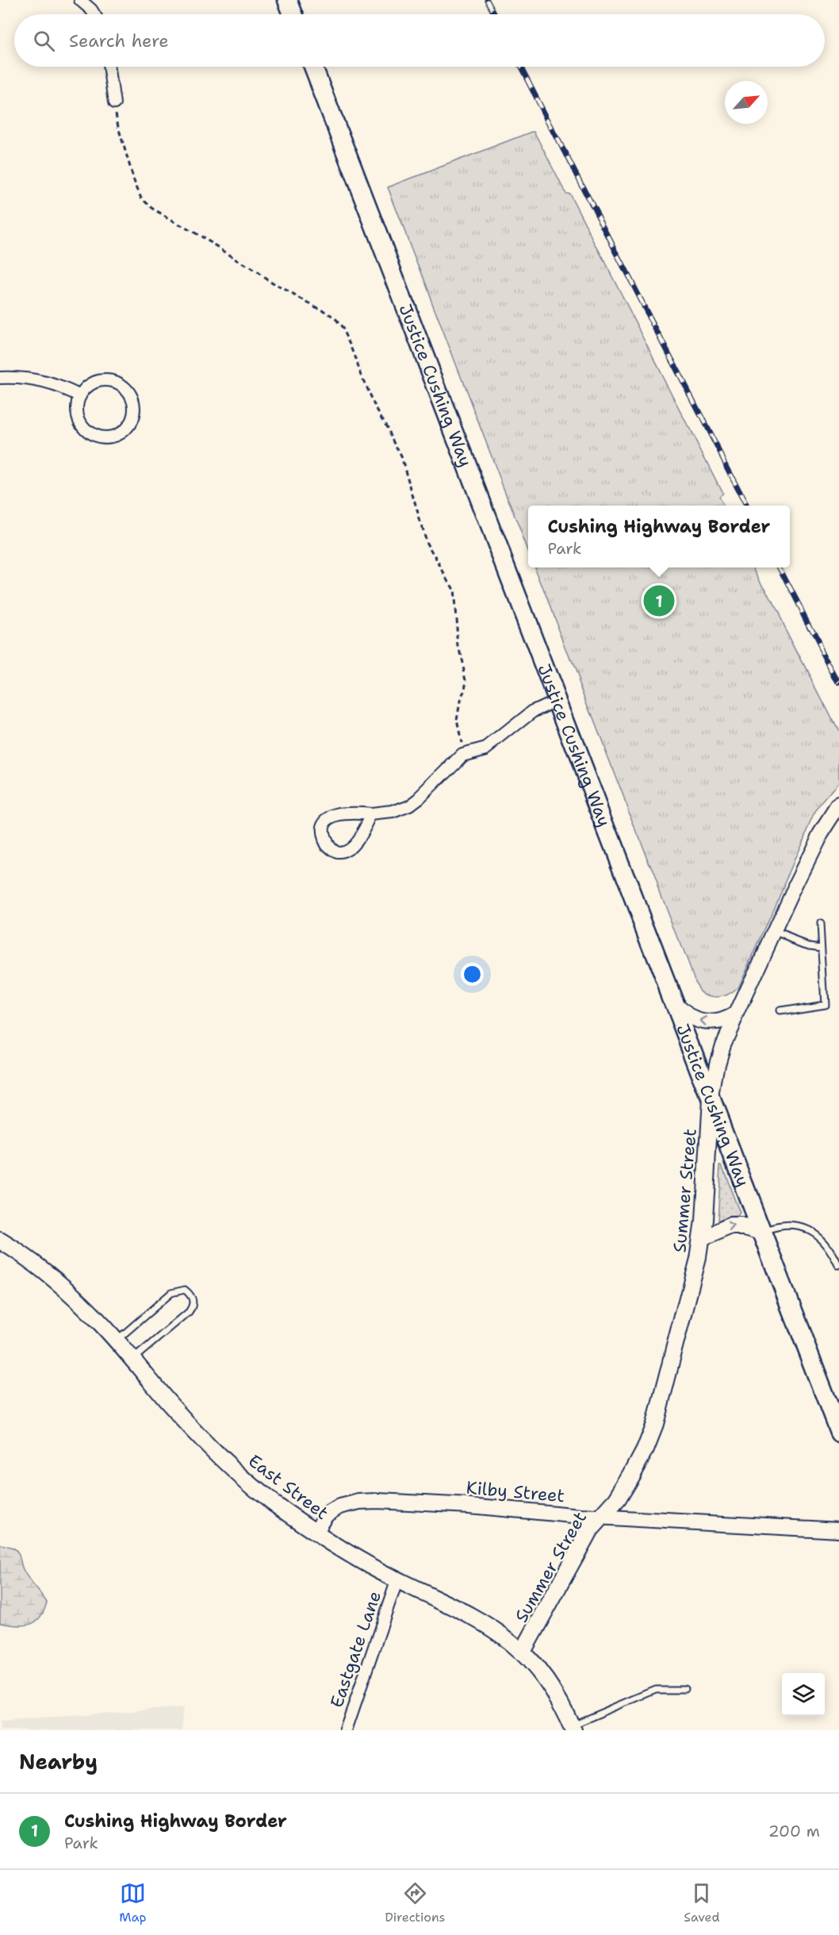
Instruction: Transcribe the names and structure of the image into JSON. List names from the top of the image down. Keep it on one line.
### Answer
{"streets":{"main road":["Justice Cushing Way","Summer Street","East Street"],"street":["Kilby Street","Eastgate Lane"]},"crossings":[["Justice Cushing Way","Summer Street"],["Summer Street","East Street"],["Summer Street","Kilby Street"],["East Street","Kilby Street"],["East Street","Eastgate Lane"]],"north":"top right","page":{"search":"Search here","popup":["Cushing Highway Border","Park"],"pins":"1","heading":"Nearby","list":[{"mark":"1","name":"Cushing Highway Border","note":"Park","value":"200 m"}],"nav":["Map","Directions","Saved"]}}
